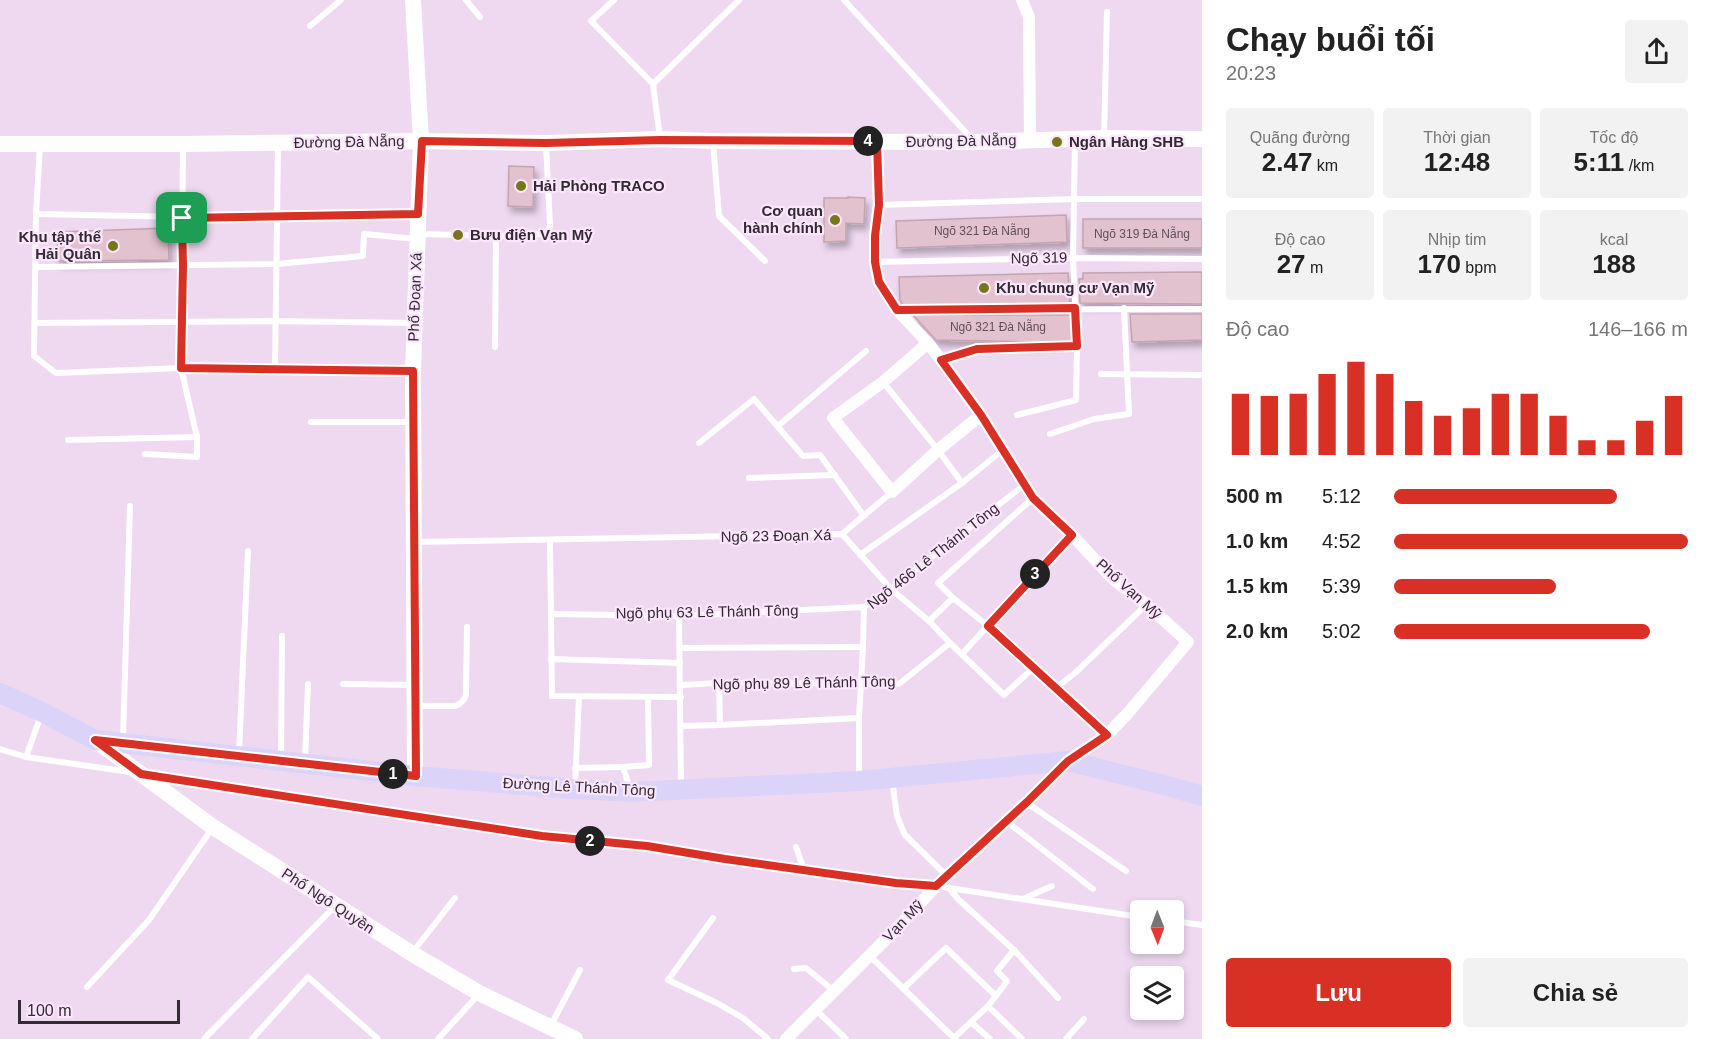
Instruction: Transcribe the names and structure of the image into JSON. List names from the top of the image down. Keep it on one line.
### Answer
{"streets":{"main road":["Đường Đà Nẵng","Phố Đoạn Xá","Đường Lê Thánh Tông","Phố Ngô Quyền"],"street":["Phố Vạn Mỹ","Vạn Mỹ"],"lane":["Ngõ 319","Ngõ 23 Đoạn Xá","Ngõ 466 Lê Thánh Tông","Ngõ phụ 63 Lê Thánh Tông","Ngõ phụ 89 Lê Thánh Tông"]},"crossings":[["Đường Đà Nẵng","Phố Đoạn Xá"],["Đường Đà Nẵng","Phố Vạn Mỹ"],["Ngõ 319","Phố Vạn Mỹ"],["Phố Đoạn Xá","Ngõ 23 Đoạn Xá"],["Phố Đoạn Xá","Đường Lê Thánh Tông"],["Ngõ 23 Đoạn Xá","Ngõ 466 Lê Thánh Tông"],["Ngõ 23 Đoạn Xá","Ngõ phụ 89 Lê Thánh Tông"],["Ngõ 466 Lê Thánh Tông","Phố Vạn Mỹ"],["Ngõ 466 Lê Thánh Tông","Ngõ phụ 63 Lê Thánh Tông"],["Ngõ 466 Lê Thánh Tông","Ngõ phụ 89 Lê Thánh Tông"],["Ngõ 466 Lê Thánh Tông","Đường Lê Thánh Tông"],["Phố Vạn Mỹ","Đường Lê Thánh Tông"],["Phố Vạn Mỹ","Vạn Mỹ"],["Đường Lê Thánh Tông","Phố Ngô Quyền"]],"places":["Ngân Hàng SHB","Hải Phòng TRACO","Cơ quan hành chính","Bưu điện Vạn Mỹ","Khu tập thể Hải Quân","Khu chung cư Vạn Mỹ"],"house_numbers":["Ngõ 321 Đà Nẵng","Ngõ 319 Đà Nẵng","Ngõ 321 Đà Nẵng"],"scale_bar":"100 m","north":"bottom","page":{"heading":["Chạy buổi tối","20:23"],"stats":[["Quãng đường","2.47 km"],["Thời gian","12:48"],["Tốc độ","5:11 /km"],["Độ cao","27 m"],["Nhịp tim","170 bpm"],["kcal","188"]],"pins":["4","3","1","2"],"chart":["Độ cao","146–166 m"],"list":[{"name":"500 m","note":"5:12"},{"name":"1.0 km","note":"4:52"},{"name":"1.5 km","note":"5:39"},{"name":"2.0 km","note":"5:02"}],"buttons":["Lưu","Chia sẻ"],"scale":"100 m"}}
